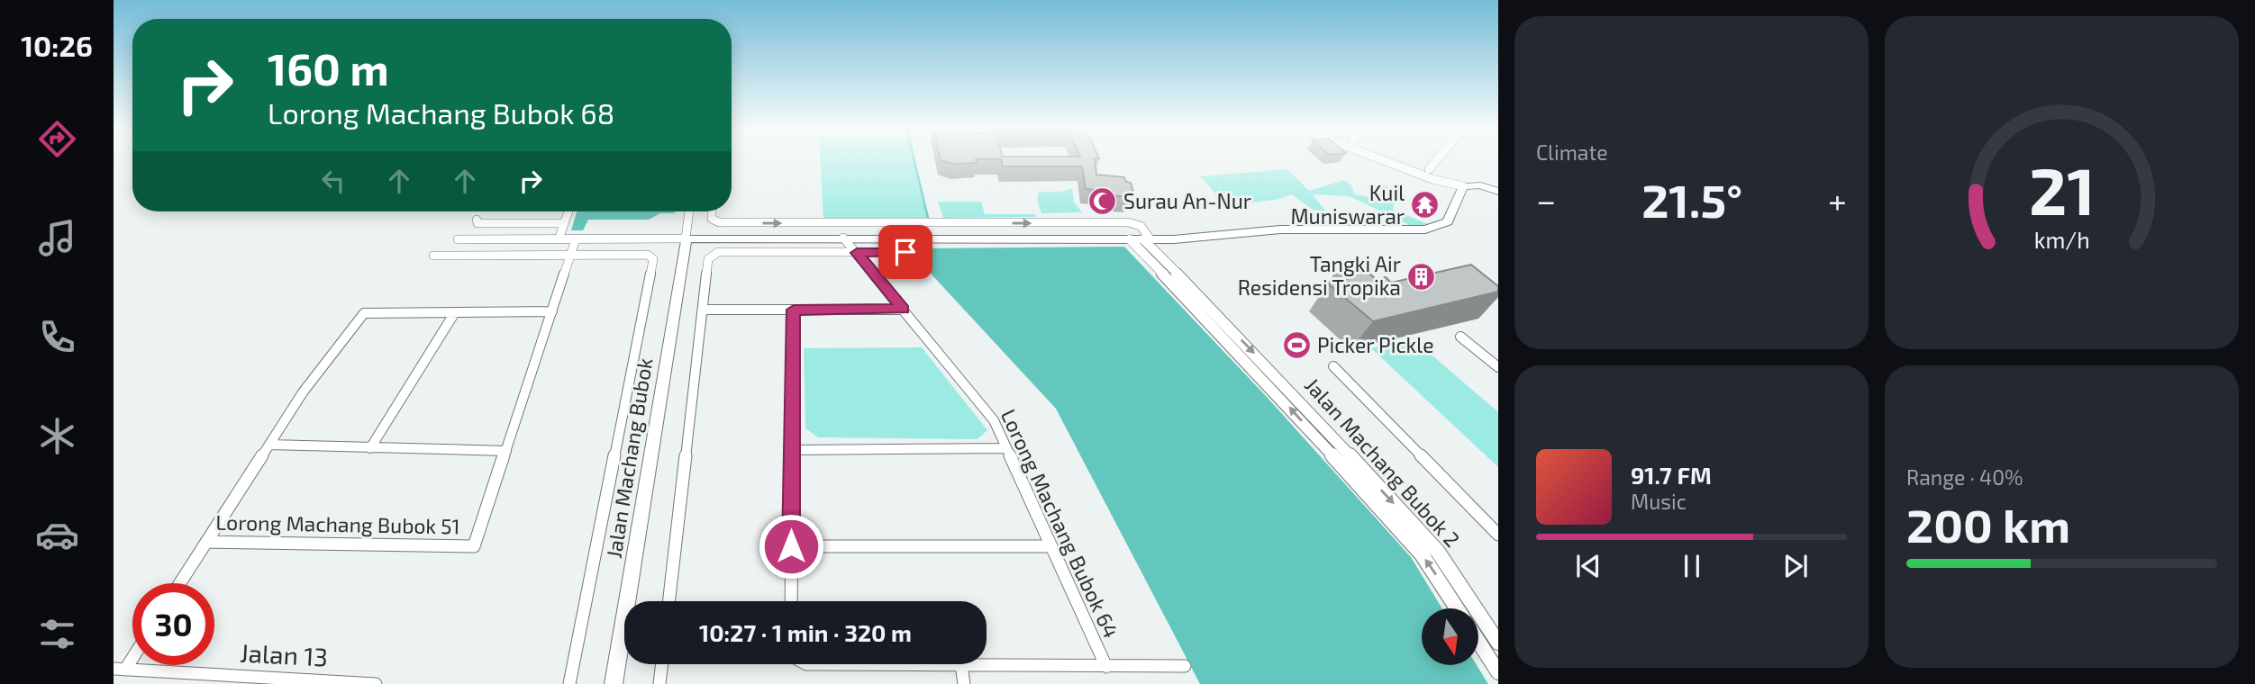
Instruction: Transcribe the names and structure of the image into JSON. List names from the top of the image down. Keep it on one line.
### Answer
{"streets":{"main road":["Jalan Machang Bubok"],"street":["Jalan Machang Bubok 2","Lorong Machang Bubok 64","Lorong Machang Bubok 51","Jalan 13"]},"places":{"mosque":["Surau An-Nur"],"temple":["Kuil Muniswarar"],"building":["Tangki Air Residensi Tropika"],"sports":["Picker Pickle"]},"north":"bottom","page":{"tabs":"10:26","tile":["Climate",["Range · 40%","200 km"]],"turn":["160 m","Lorong Machang Bubok 68"],"heat":["−","21.5°","+"],"song":["91.7 FM","Music"],"limit":"30","trip":"10:27 · 1 min · 320 m","gauge":["21","km/h"]}}
